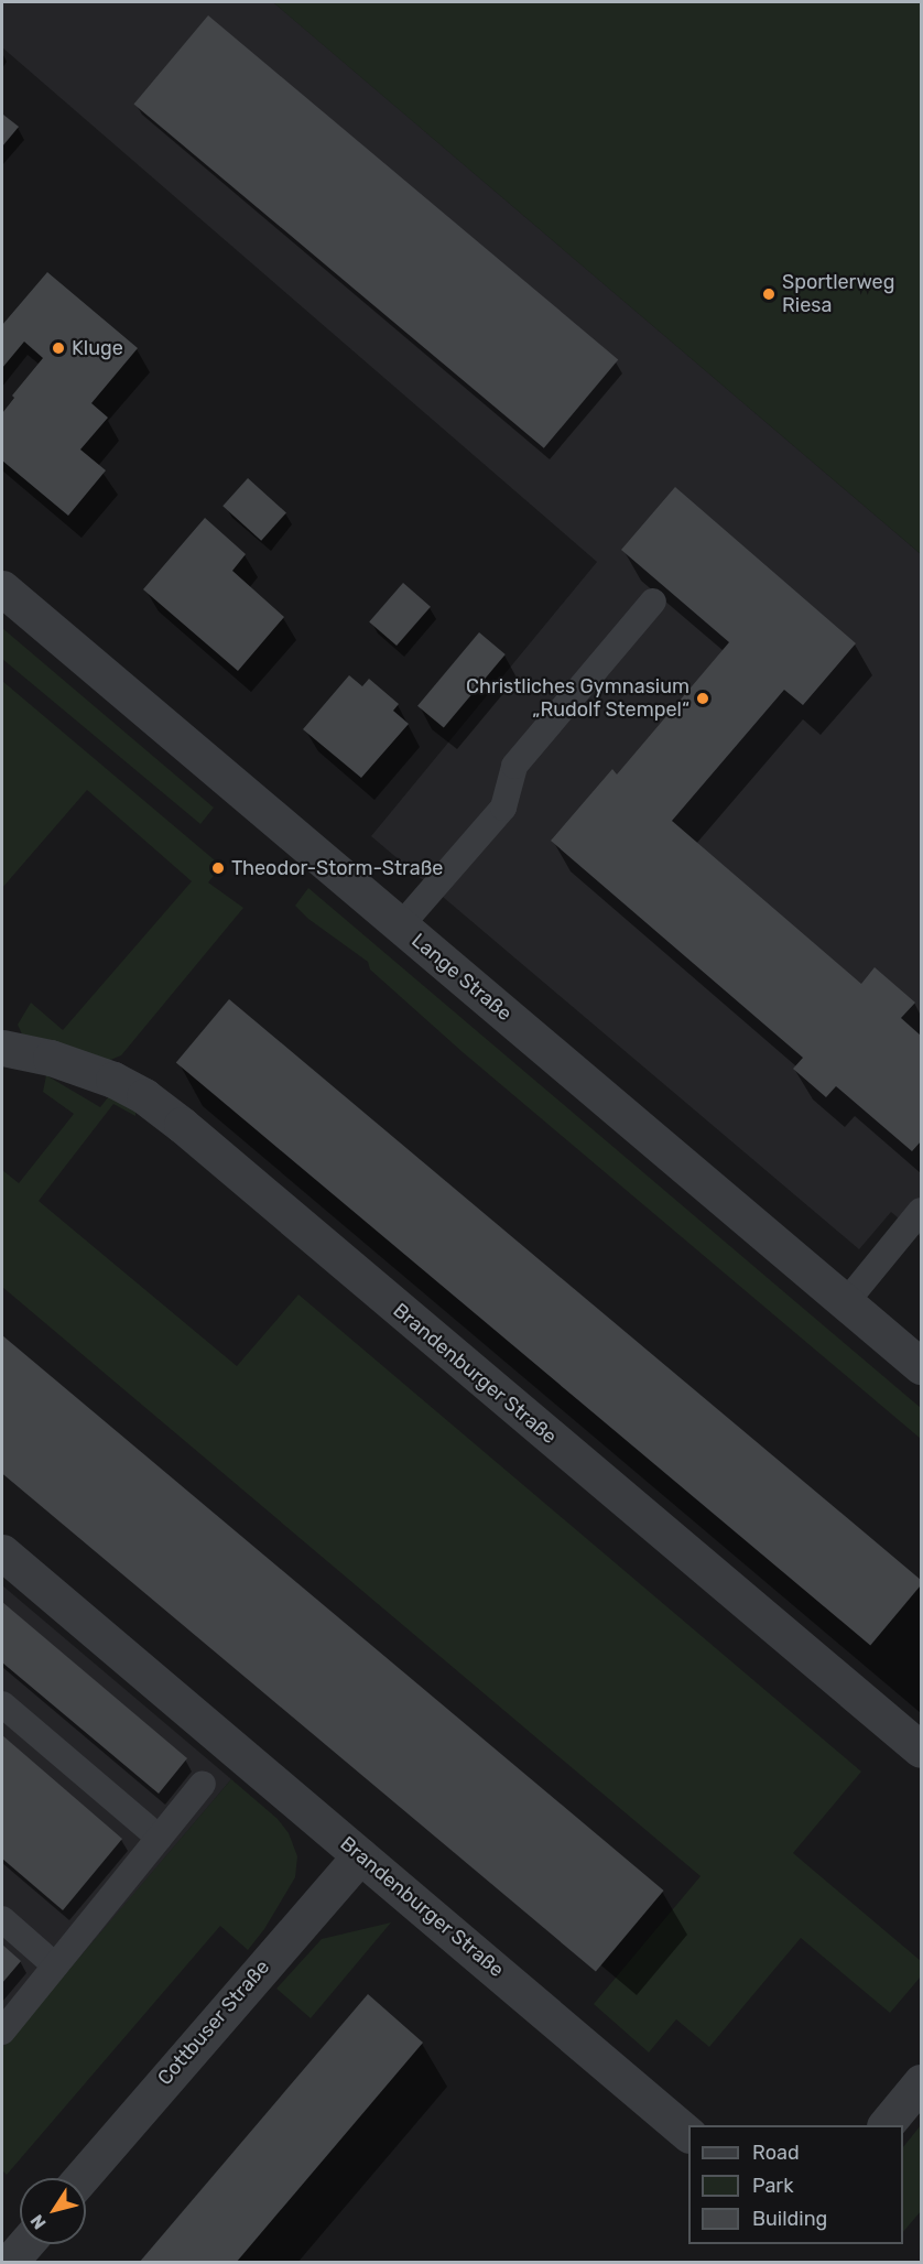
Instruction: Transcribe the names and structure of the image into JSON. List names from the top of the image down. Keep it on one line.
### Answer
{"streets":{"street":["Lange Straße","Brandenburger Straße","Cottbuser Straße"]},"crossings":[["Brandenburger Straße","Cottbuser Straße"]],"places":["Sportlerweg Riesa","Kluge","Christliches Gymnasium „Rudolf Stempel“","Theodor-Storm-Straße"],"legend":["Road","Park","Building"],"north":"bottom left"}
